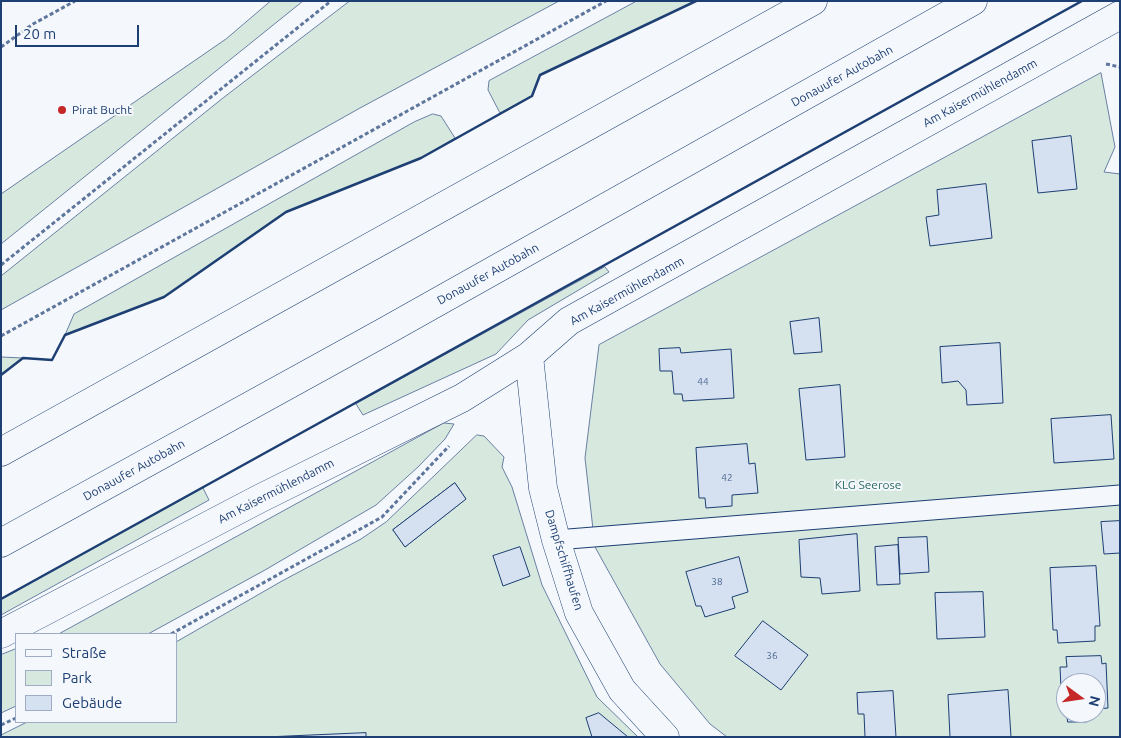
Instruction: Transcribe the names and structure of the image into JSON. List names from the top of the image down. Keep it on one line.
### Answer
{"streets":{"main road":["Donauufer Autobahn","Am Kaisermühlendamm","Dampfschiffhaufen"]},"crossings":[["Am Kaisermühlendamm","Dampfschiffhaufen"]],"parks":["KLG Seerose"],"places":["Pirat Bucht"],"house_numbers":["44","42","38","36"],"legend":["Straße","Park","Gebäude"],"scale_bar":"20 m","north":"right"}
